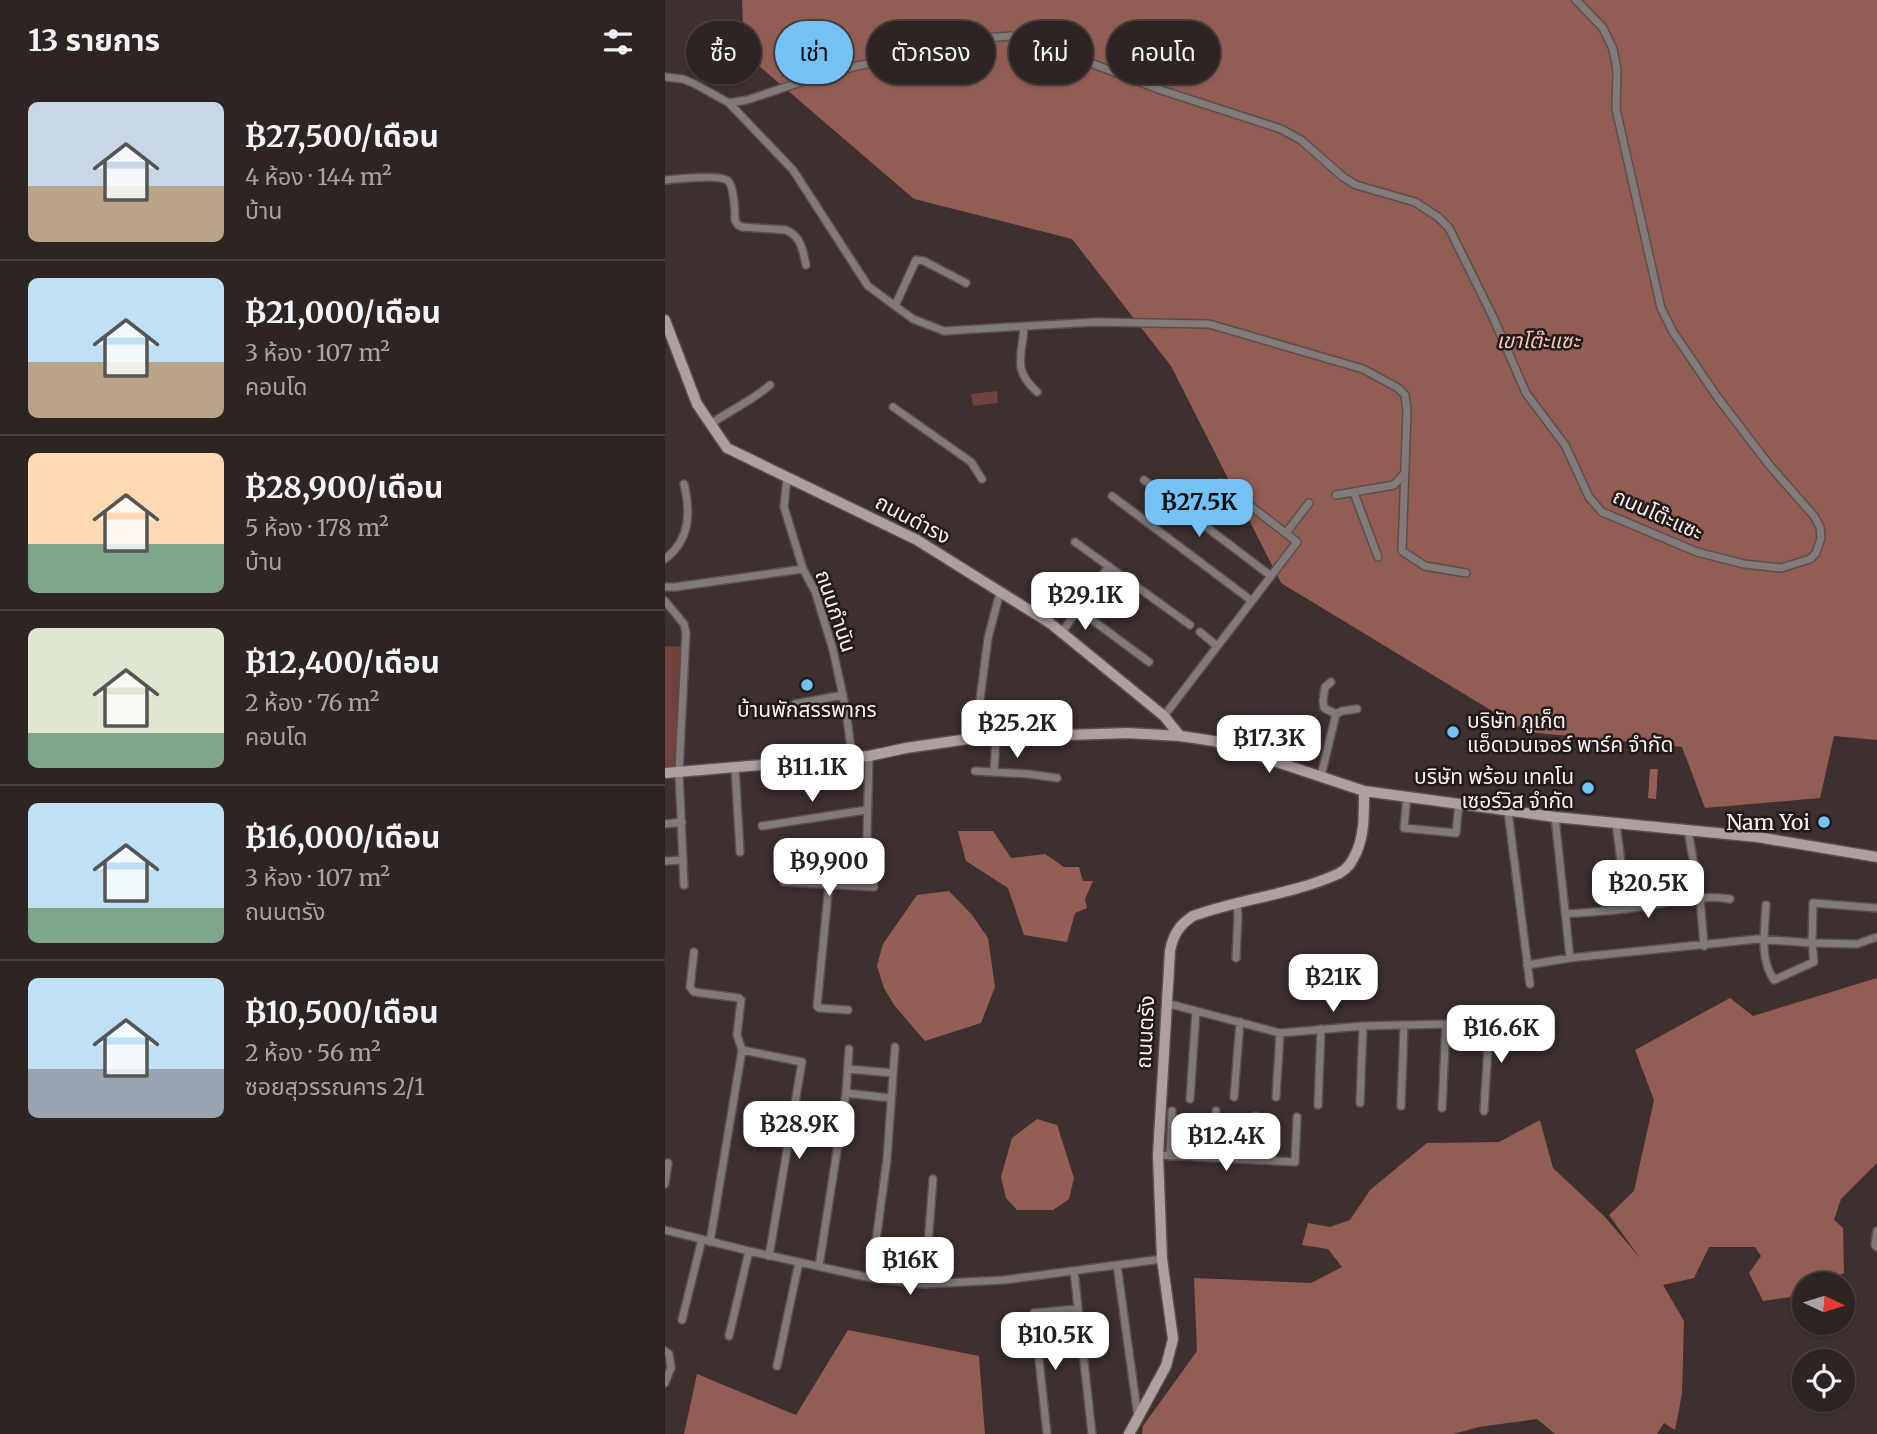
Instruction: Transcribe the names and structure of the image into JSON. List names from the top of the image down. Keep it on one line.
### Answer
{"streets":{"street":["ถนนโต๊ะแซะ","ถนนดำรง","ถนนกำนัน","ถนนตรัง"]},"crossings":[["ถนนดำรง","ถนนกำนัน"]],"parks":["เขาโต๊ะแซะ"],"places":["บ้านพักสรรพากร","บริษัท ภูเก็ต แอ็ดเวนเจอร์ พาร์ค จำกัด","บริษัท พร้อม เทคโน เซอร์วิส จำกัด","Nam Yoi"],"north":"right","page":{"heading":"13 รายการ","chip":["ซื้อ","เช่า","ตัวกรอง","ใหม่","คอนโด"],"list":[{"name":"฿27,500/เดือน","note":"4 ห้อง · 144 m² · บ้าน"},{"name":"฿21,000/เดือน","note":"3 ห้อง · 107 m² · คอนโด"},{"name":"฿28,900/เดือน","note":"5 ห้อง · 178 m² · บ้าน"},{"name":"฿12,400/เดือน","note":"2 ห้อง · 76 m² · คอนโด"},{"name":"฿16,000/เดือน","note":"3 ห้อง · 107 m² · ถนนตรัง"},{"name":"฿10,500/เดือน","note":"2 ห้อง · 56 m² · ซอยสุวรรณคาร 2/1"}],"price":["฿27.5K","฿29.1K","฿25.2K","฿17.3K","฿11.1K","฿9,900","฿20.5K","฿21K","฿16.6K","฿28.9K","฿12.4K","฿16K","฿10.5K"]}}
